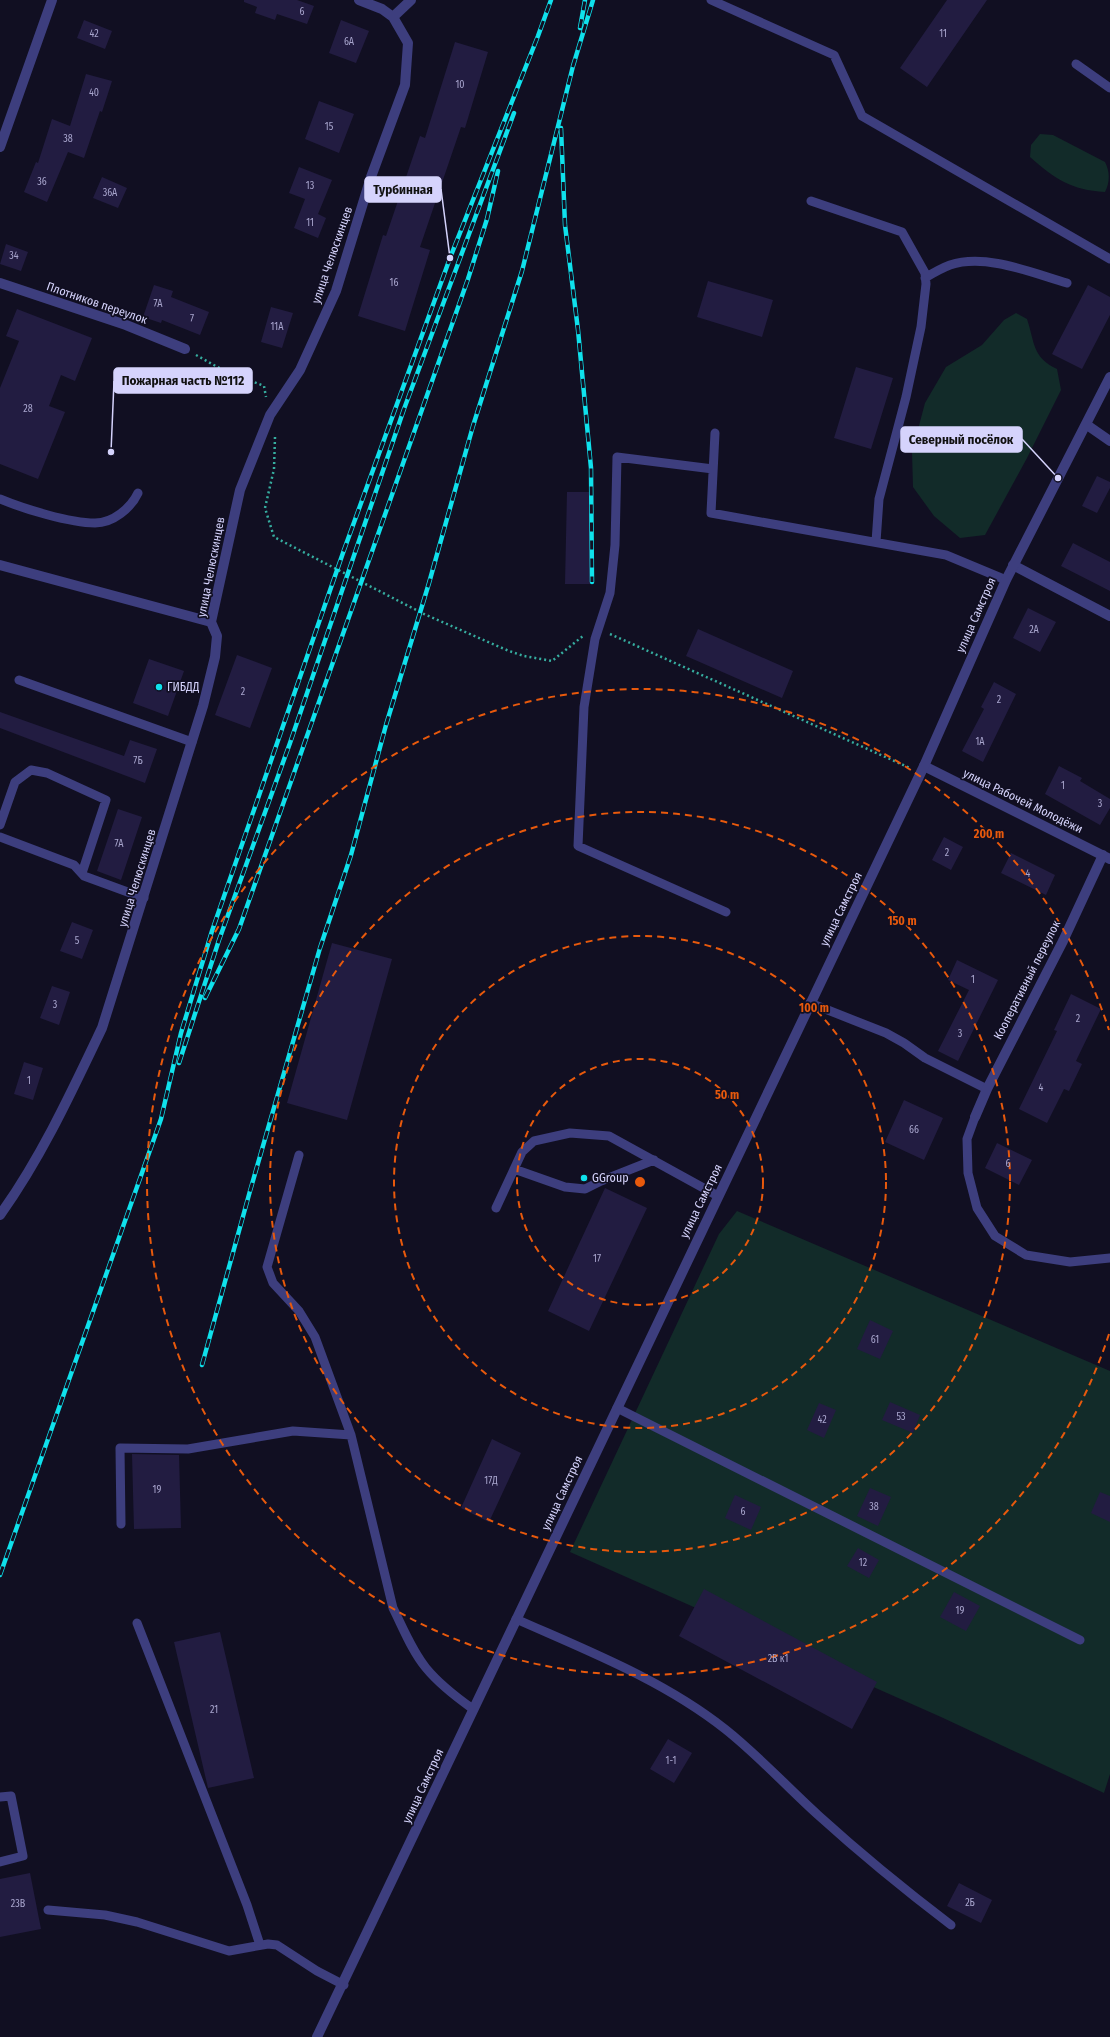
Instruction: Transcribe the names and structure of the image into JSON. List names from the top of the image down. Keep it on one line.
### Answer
{"streets":{"street":["улица Челюскинцев","Плотников переулок","улица Самстроя","улица Рабочей Молодёжи","Кооперативный переулок"]},"crossings":[["улица Самстроя","улица Рабочей Молодёжи"],["улица Рабочей Молодёжи","Кооперативный переулок"]],"places":["Турбинная","Пожарная часть №112","Северный посёлок","ГИБДД","GGroup"],"house_numbers":["6","42","11","6А","10","40","15","38","36","13","36А","11","34","16","7А","7","11А","28","2А","2","2","1А","7Б","1","3","7А","2","4","5","1","3","2","3","1","4","66","6","17","61","53","42","17Д","19","38","6","12","19","2В к1","21","1-1","2Б","23В"],"rings":["200 m","150 m","100 m","50 m"]}
